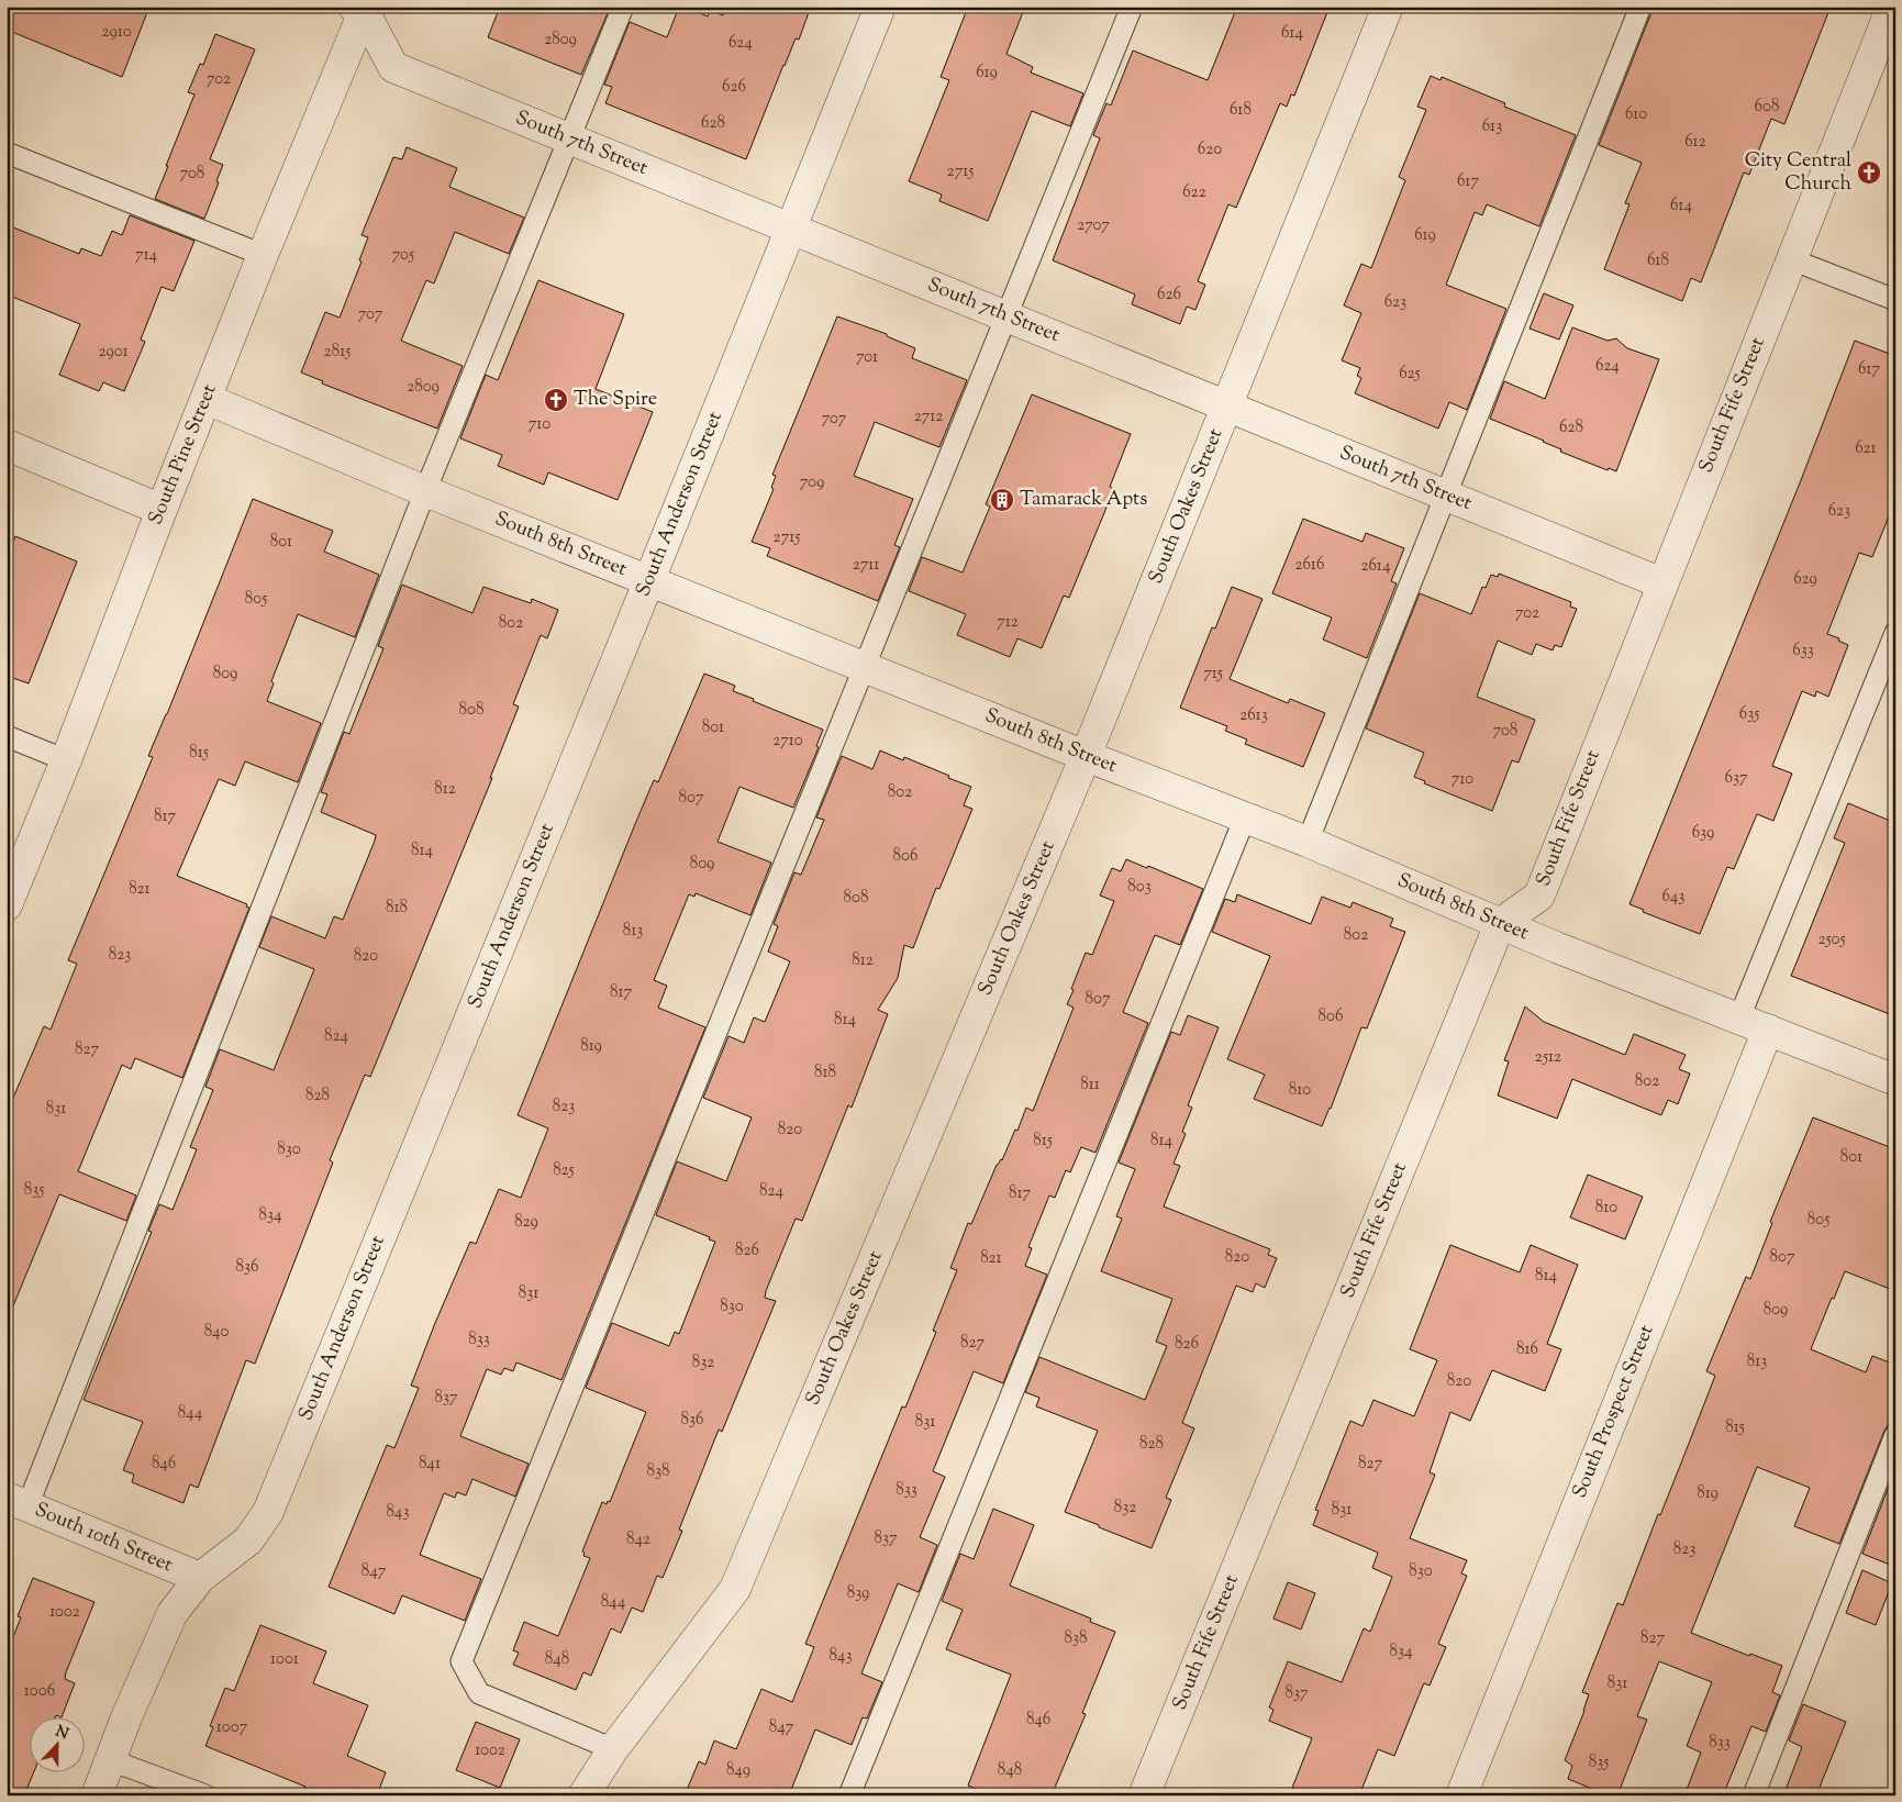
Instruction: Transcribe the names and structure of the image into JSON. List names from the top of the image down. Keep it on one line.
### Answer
{"streets":{"street":["South 7th Street","South Fife Street","South Pine Street","South Anderson Street","South Oakes Street","South 8th Street","South Prospect Street","South 10th Street"]},"crossings":[["South 7th Street","South Fife Street"],["South 7th Street","South Pine Street"],["South 7th Street","South Anderson Street"],["South 7th Street","South Oakes Street"],["South Fife Street","South 8th Street"],["South Pine Street","South 8th Street"],["South Anderson Street","South 8th Street"],["South Anderson Street","South 10th Street"],["South Oakes Street","South 8th Street"],["South 8th Street","South Prospect Street"]],"places":{"church":["City Central Church","The Spire"],"building":["Tamarack Apts"]},"house_numbers":["2910","614","2809","624","619","702","626","608","618","610","628","613","612","620","2715","708","617","622","614","2707","619","714","705","618","626","623","707","2901","2815","701","624","617","625","2809","2712","707","710","628","621","709","623","2715","801","2711","2616","2614","629","805","702","712","802","633","809","715","808","635","2613","801","708","2710","815","637","710","812","802","807","817","639","814","806","809","803","821","643","808","818","813","802","2505","823","820","812","817","807","806","814","824","819","827","2512","818","802","811","810","828","823","831","820","815","814","830","801","825","835","824","817","810","834","805","829","826","820","807","821","836","814","831","830","809","840","833","827","826","816","813","832","820","837","844","836","831","815","828","846","841","827","838","833","819","832","831","843","837","842","823","847","830","839","844","1002","838","827","834","843","1001","848","831","1006","837","846","1007","847","833","1002","835","849","848"],"north":"top"}
